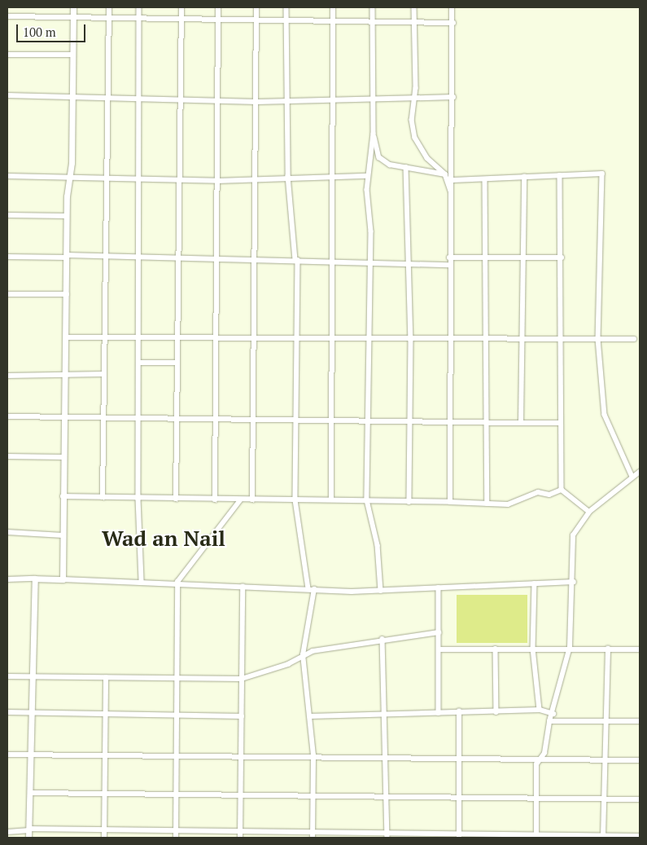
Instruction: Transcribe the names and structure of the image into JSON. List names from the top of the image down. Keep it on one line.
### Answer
{"districts":["Wad an Nail"],"scale_bar":"100 m"}
